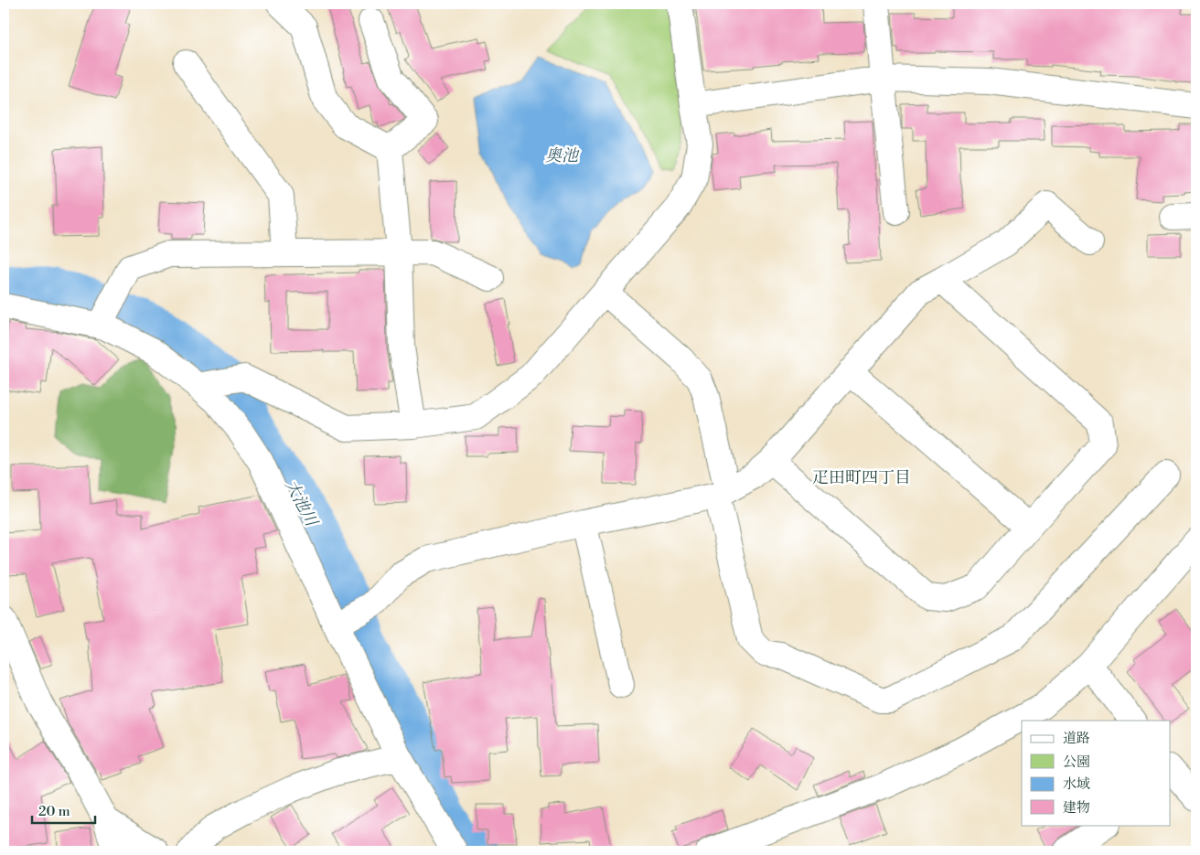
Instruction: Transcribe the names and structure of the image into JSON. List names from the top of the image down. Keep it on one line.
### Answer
{"districts":["疋田町四丁目"],"water":["奥池","大池川"],"legend":["道路","公園","水域","建物"],"scale_bar":"20 m"}
